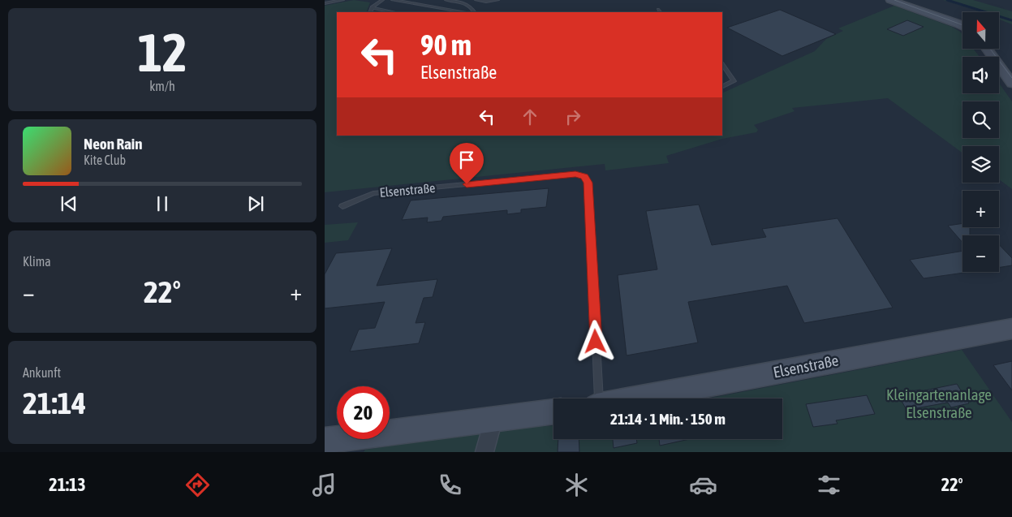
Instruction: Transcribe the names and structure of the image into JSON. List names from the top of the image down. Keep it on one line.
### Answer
{"streets":{"street":["Elsenstraße"]},"parks":["Kleingartenanlage Elsenstraße"],"north":"top","page":{"tile":[["12","km/h"],"Klima",["Ankunft","21:14"]],"map_buttons":["+","−"],"turn":["90 m","Elsenstraße"],"song":["Neon Rain","Kite Club"],"heat":["−","22°","+"],"limit":"20","trip":"21:14 · 1 Min. · 150 m","tabs":["21:13","22°"]}}
